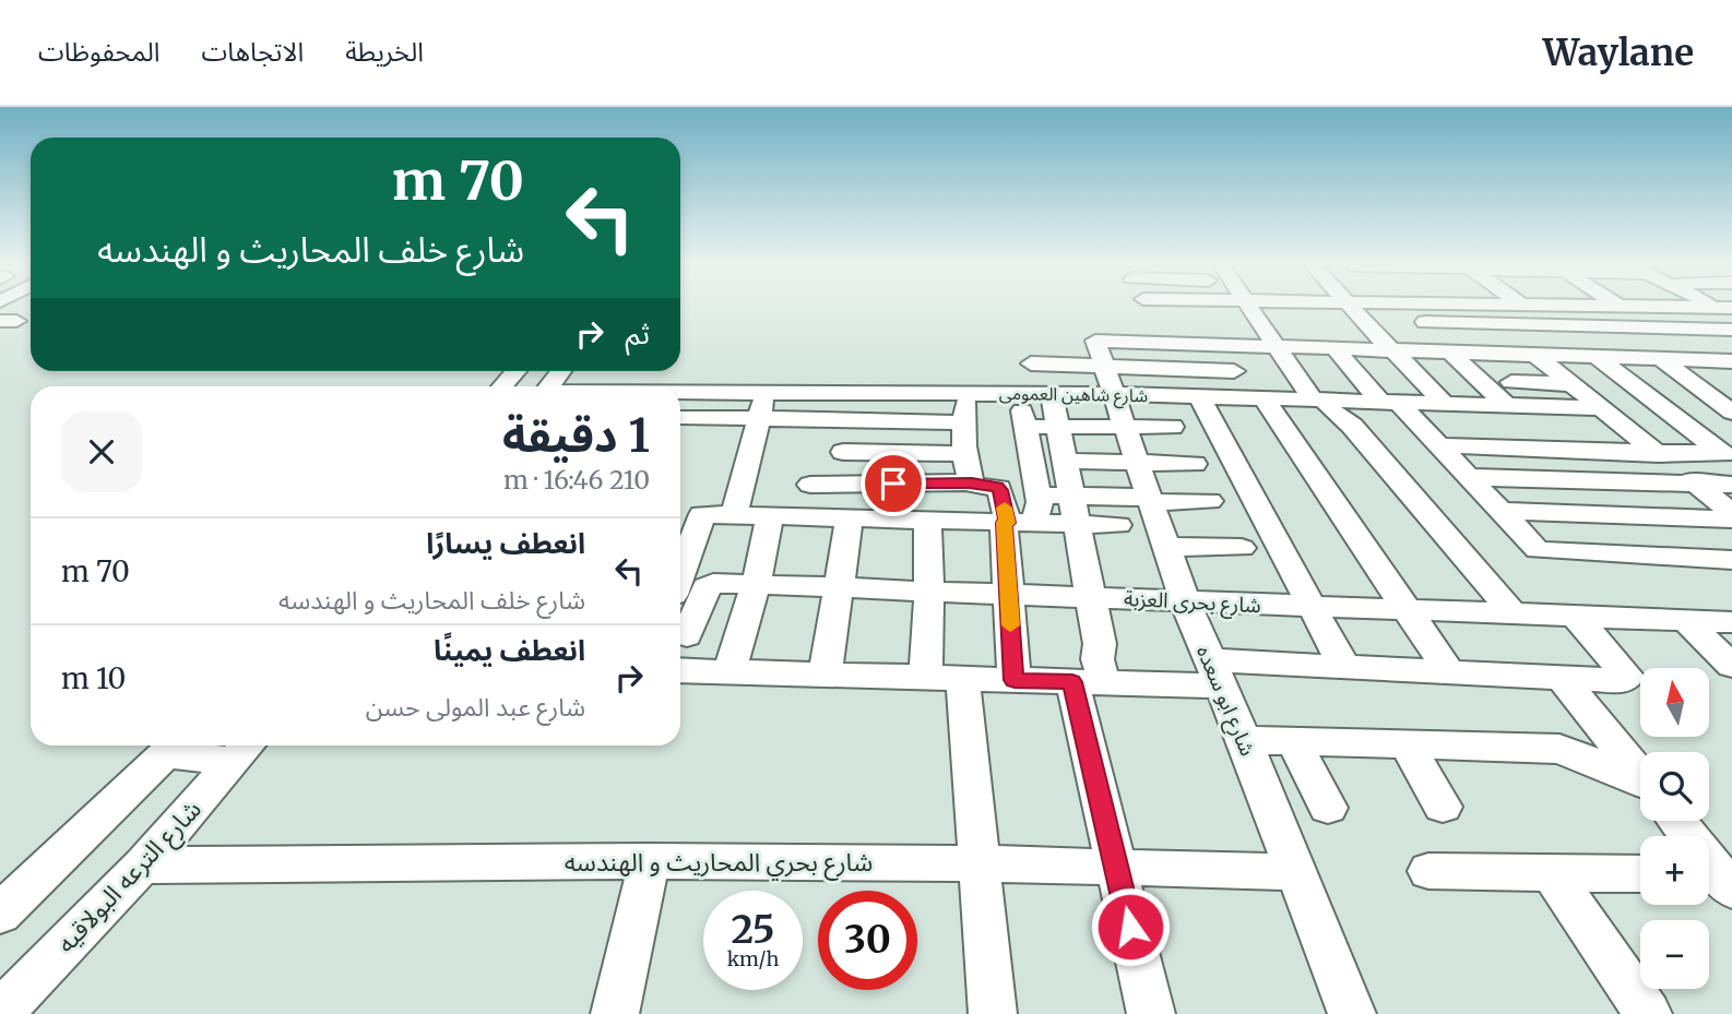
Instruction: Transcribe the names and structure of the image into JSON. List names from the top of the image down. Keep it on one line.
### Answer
{"streets":{"street":["شارع شاهين العمومى","شارع بحرى العزبة","شارع ابو سعده","شارع بحري المحاريث و الهندسه","شارع الترعه البولاقيه"]},"crossings":[["شارع شاهين العمومى","شارع ابو سعده"],["شارع بحرى العزبة","شارع ابو سعده"],["شارع ابو سعده","شارع بحري المحاريث و الهندسه"],["شارع بحري المحاريث و الهندسه","شارع الترعه البولاقيه"]],"north":"top","page":{"header":"Waylane","nav":["الخريطة","الاتجاهات","المحفوظات"],"turn":["70 m","شارع خلف المحاريث و الهندسه"],"then":"ثم","heading":["1 دقيقة","210 m · 16:46"],"list":[{"name":"انعطف يسارًا","note":"شارع خلف المحاريث و الهندسه","value":"70 m"},{"name":"انعطف يمينًا","note":"شارع عبد المولى حسن","value":"10 m"}],"map_buttons":["+","−"],"speed":"25 km/h","limit":"30"}}
